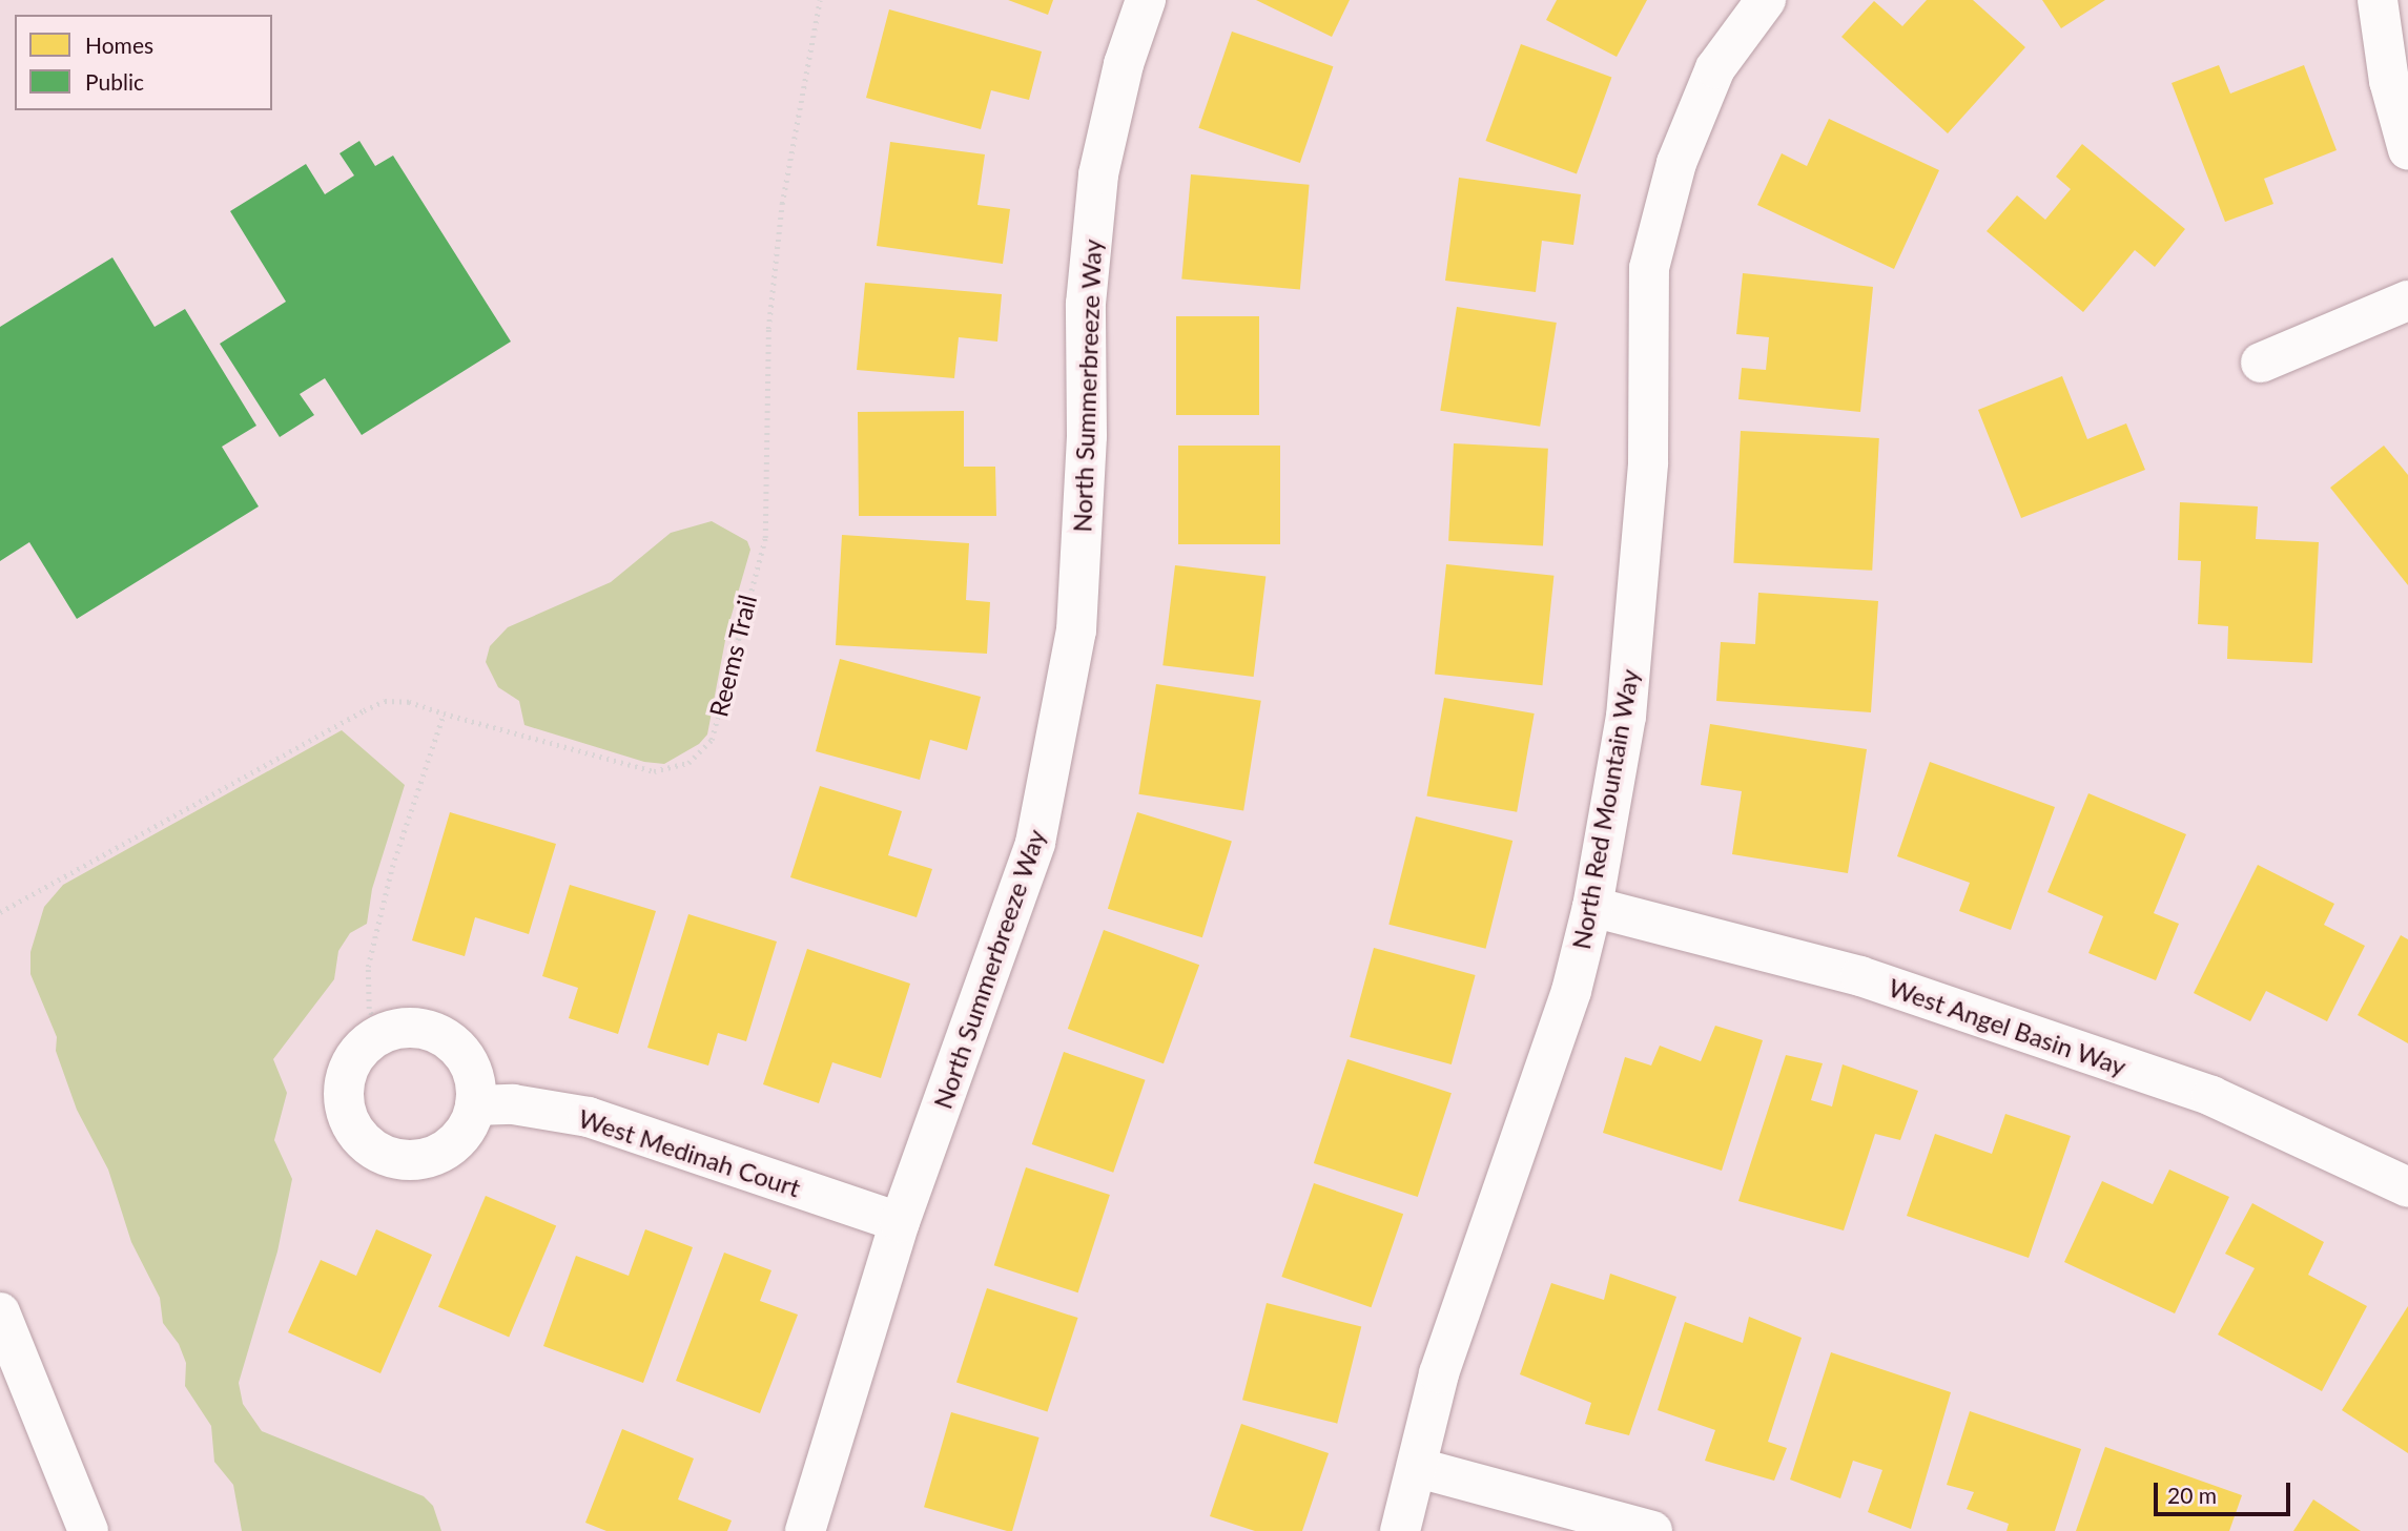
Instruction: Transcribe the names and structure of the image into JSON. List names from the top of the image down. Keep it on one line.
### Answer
{"streets":{"street":["North Summerbreeze Way","North Red Mountain Way","West Angel Basin Way","West Medinah Court"],"path":["Reems Trail"]},"crossings":[["North Summerbreeze Way","West Medinah Court"],["North Red Mountain Way","West Angel Basin Way"]],"legend":["Homes","Public"],"scale_bar":"20 m"}
